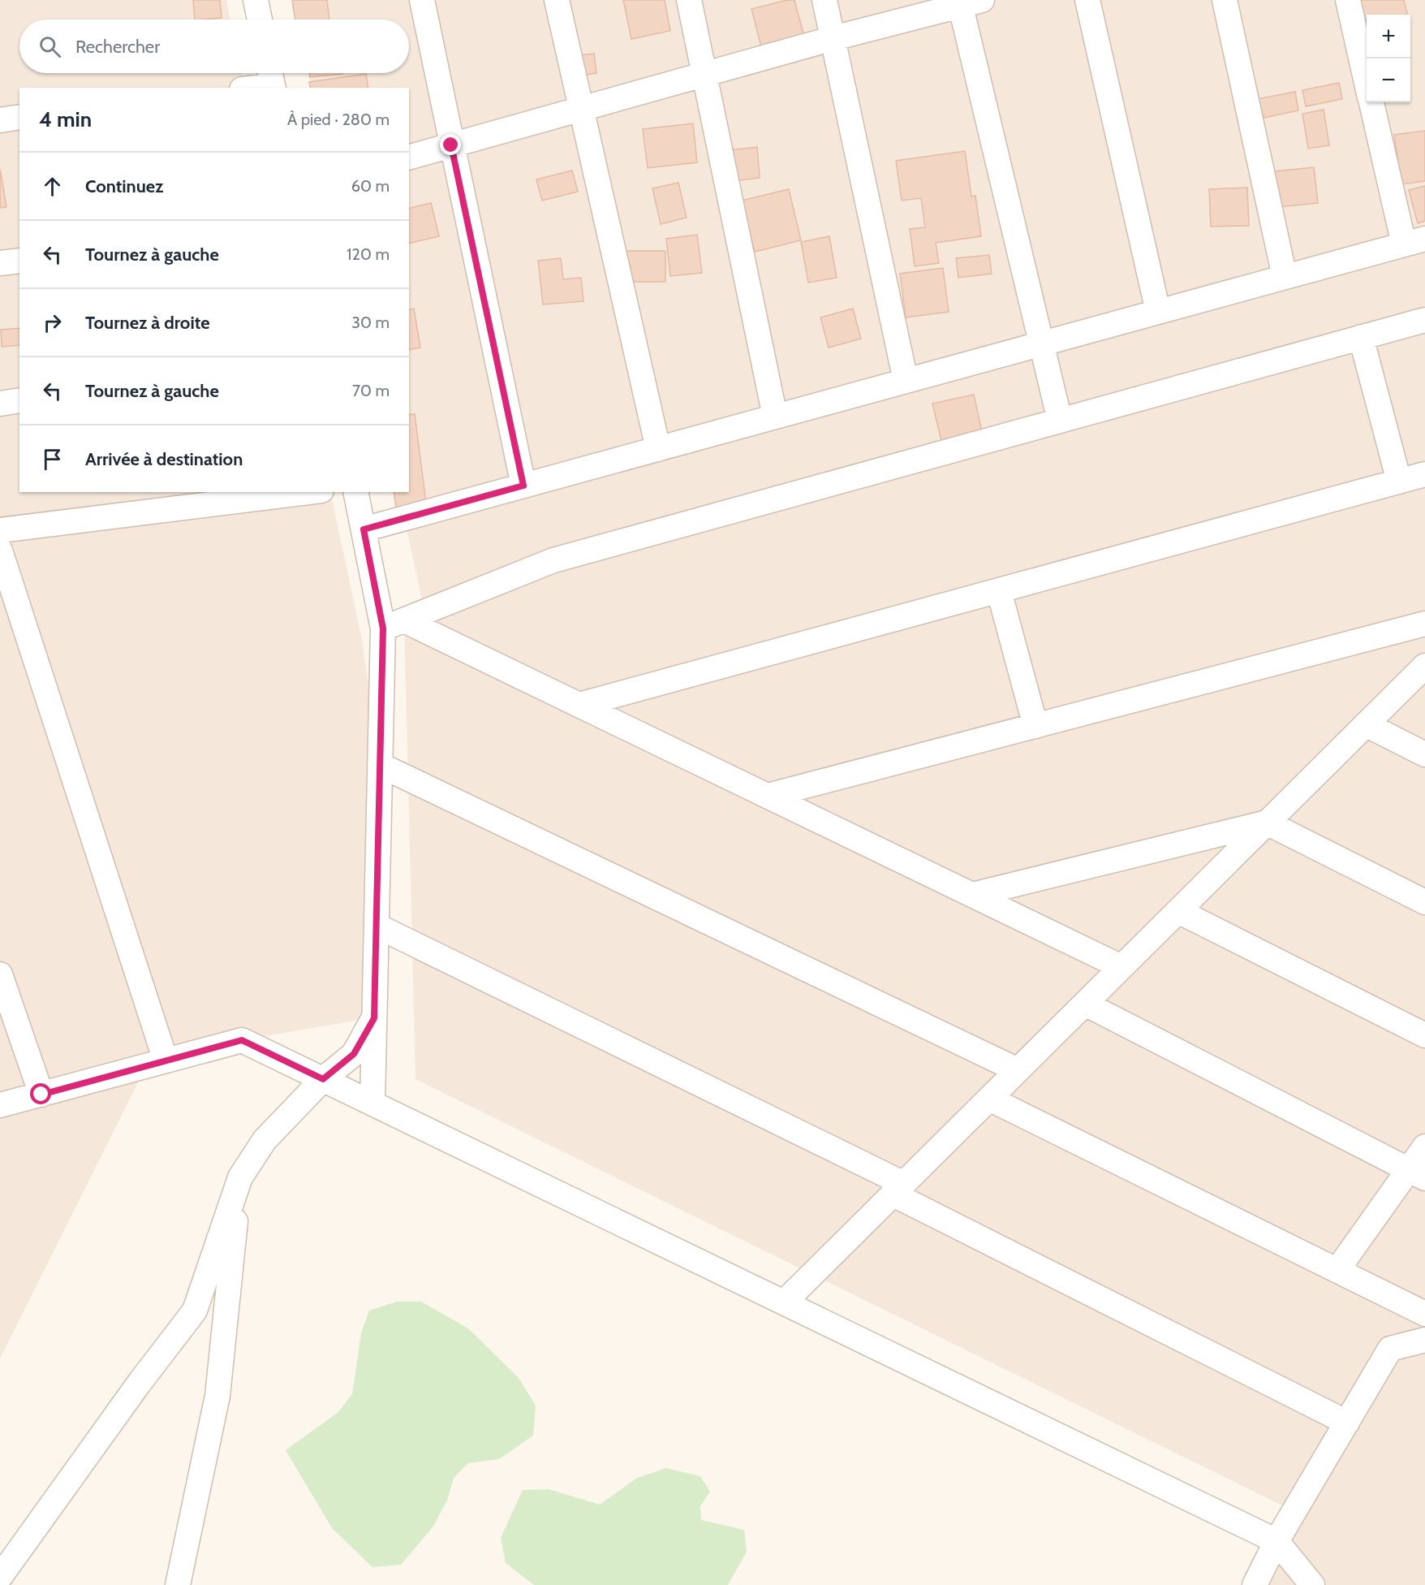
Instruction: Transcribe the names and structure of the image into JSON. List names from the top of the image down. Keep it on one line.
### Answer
{"page":{"map_buttons":["+","−"],"search":"Rechercher","heading":["4 min","À pied · 280 m"],"list":[["Continuez","60 m"],["Tournez à gauche","120 m"],["Tournez à droite","30 m"],["Tournez à gauche","70 m"],"Arrivée à destination"]}}
